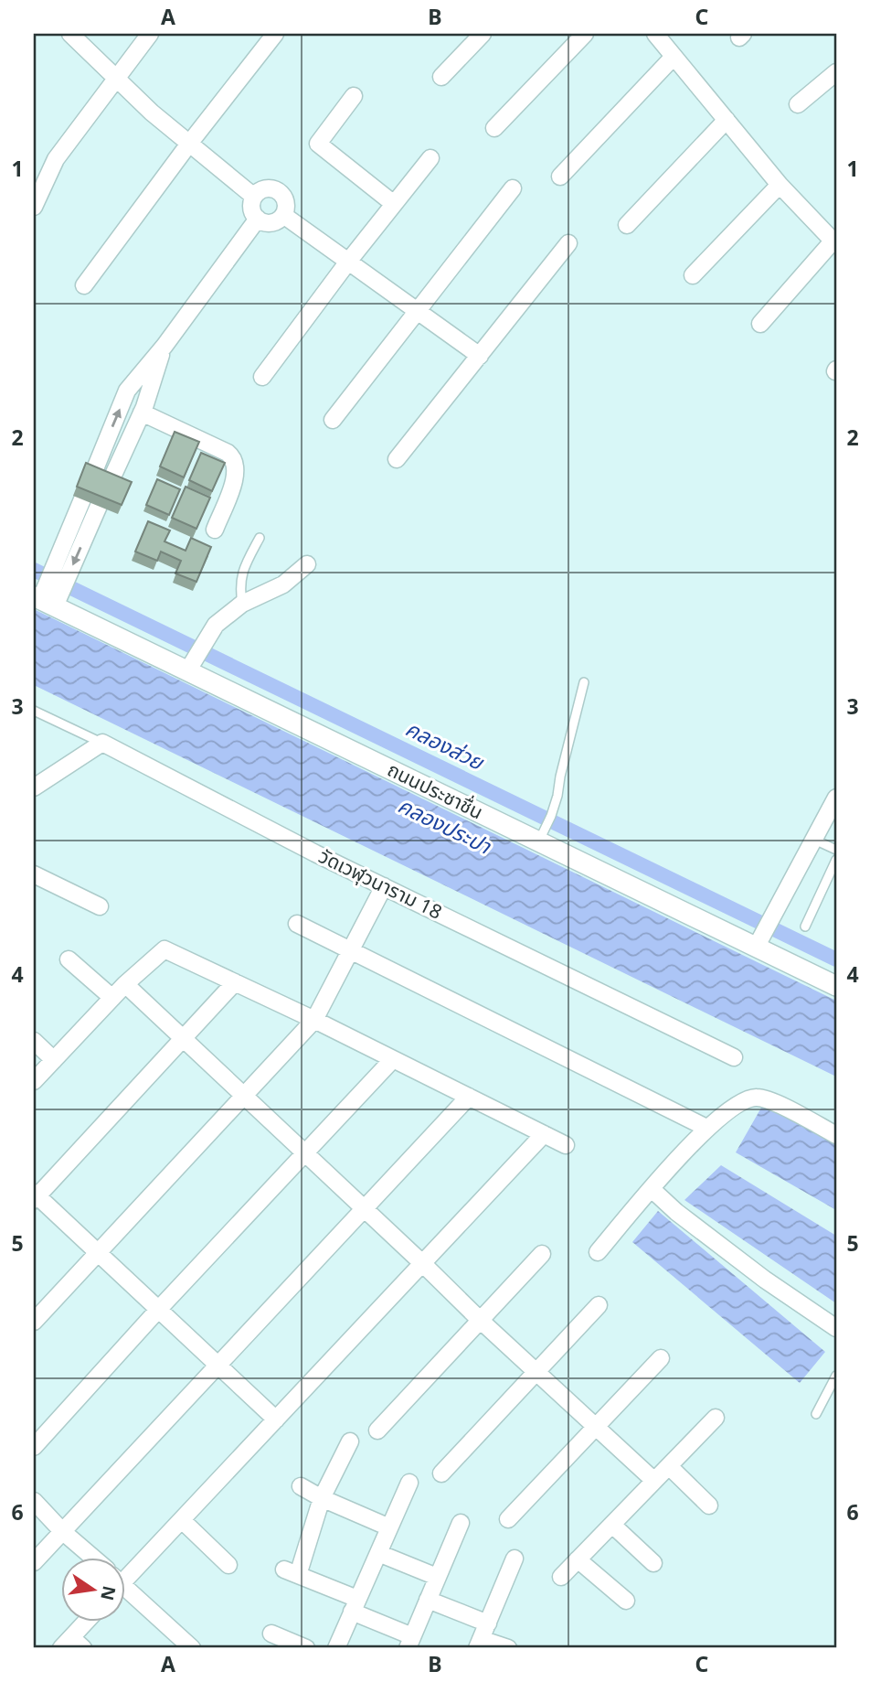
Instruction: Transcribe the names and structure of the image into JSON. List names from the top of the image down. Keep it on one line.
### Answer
{"streets":{"street":["ถนนประชาชื่น","วัดเวฬุวนาราม 18"]},"water":["คลองส่วย","คลองประปา"],"north":"right","grid":{"columns":["A","B","C"],"rows":["1","2","3","4","5","6"]}}
